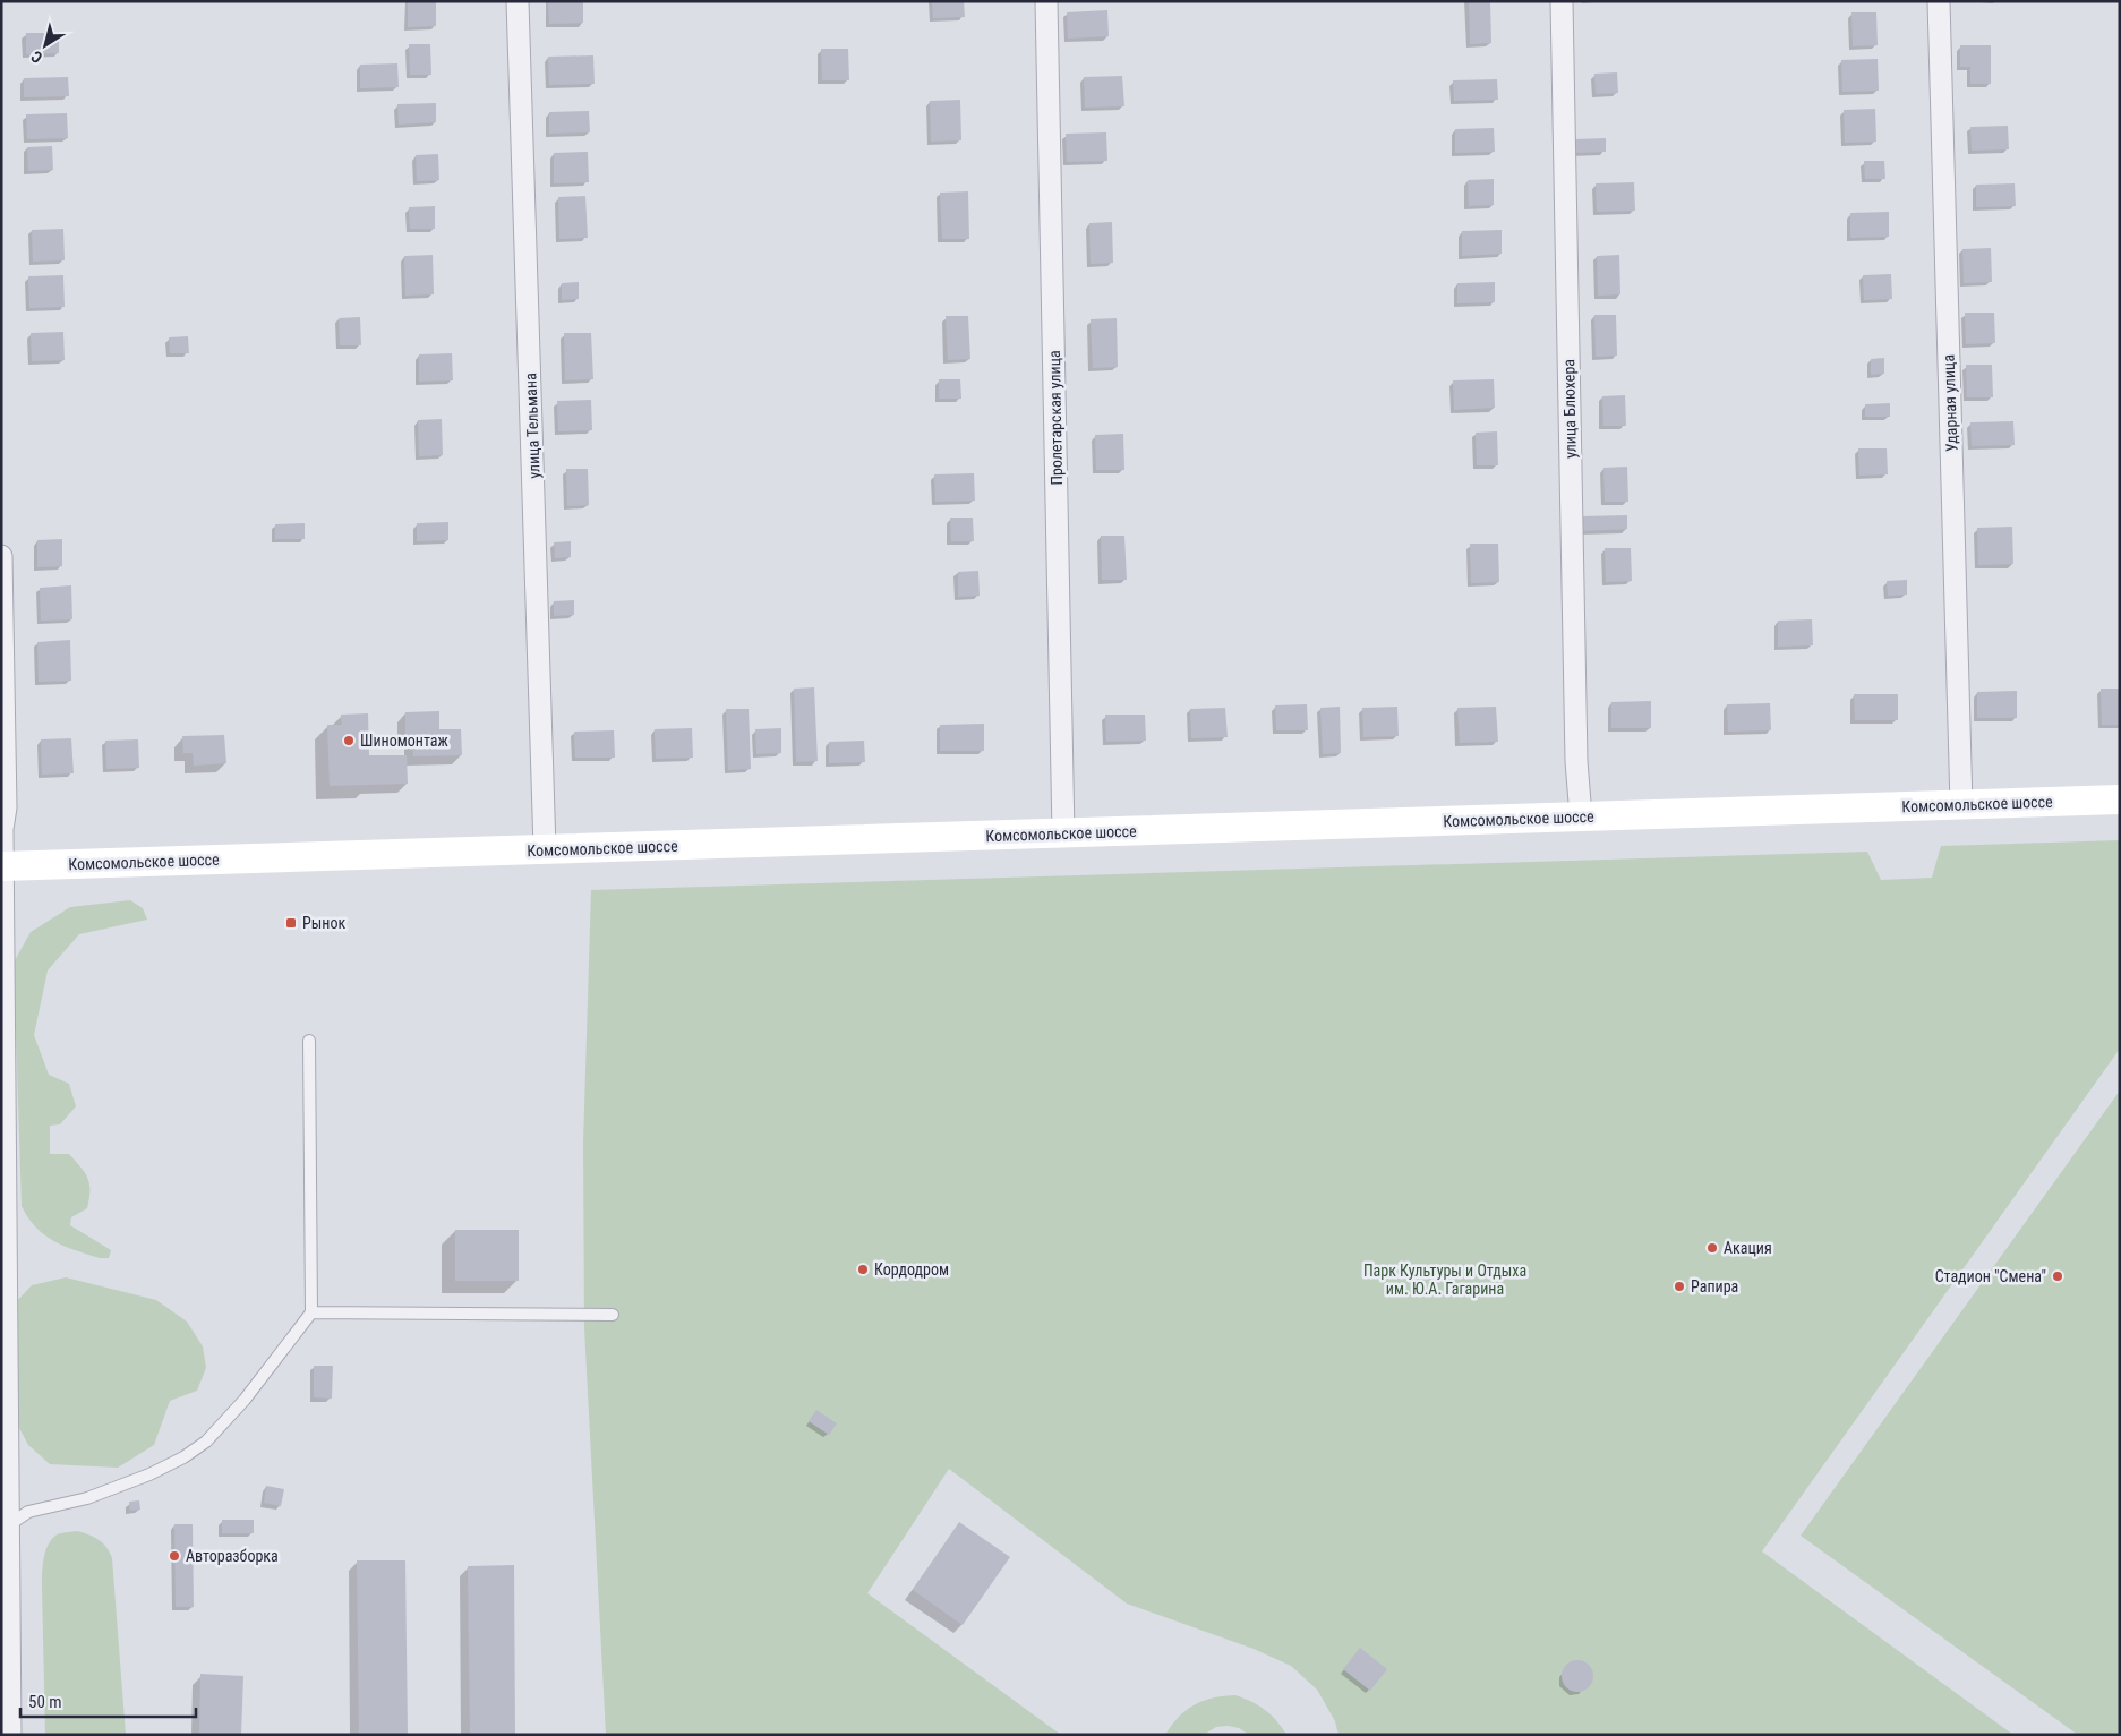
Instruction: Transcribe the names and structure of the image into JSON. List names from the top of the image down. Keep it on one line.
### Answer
{"streets":{"main road":["Комсомольское шоссе"],"street":["Ударная улица","улица Блюхера","Пролетарская улица","улица Тельмана"]},"crossings":[["Ударная улица","Комсомольское шоссе"],["улица Блюхера","Комсомольское шоссе"],["Пролетарская улица","Комсомольское шоссе"],["улица Тельмана","Комсомольское шоссе"]],"parks":["Парк Культуры и Отдыха им. Ю.А. Гагарина"],"places":{"other":["Шиномонтаж","Акация","Кордодром","Стадион \"Смена\"","Рапира","Авторазборка"],"transit":["Рынок"]},"scale_bar":"50 m","north":"bottom left"}
